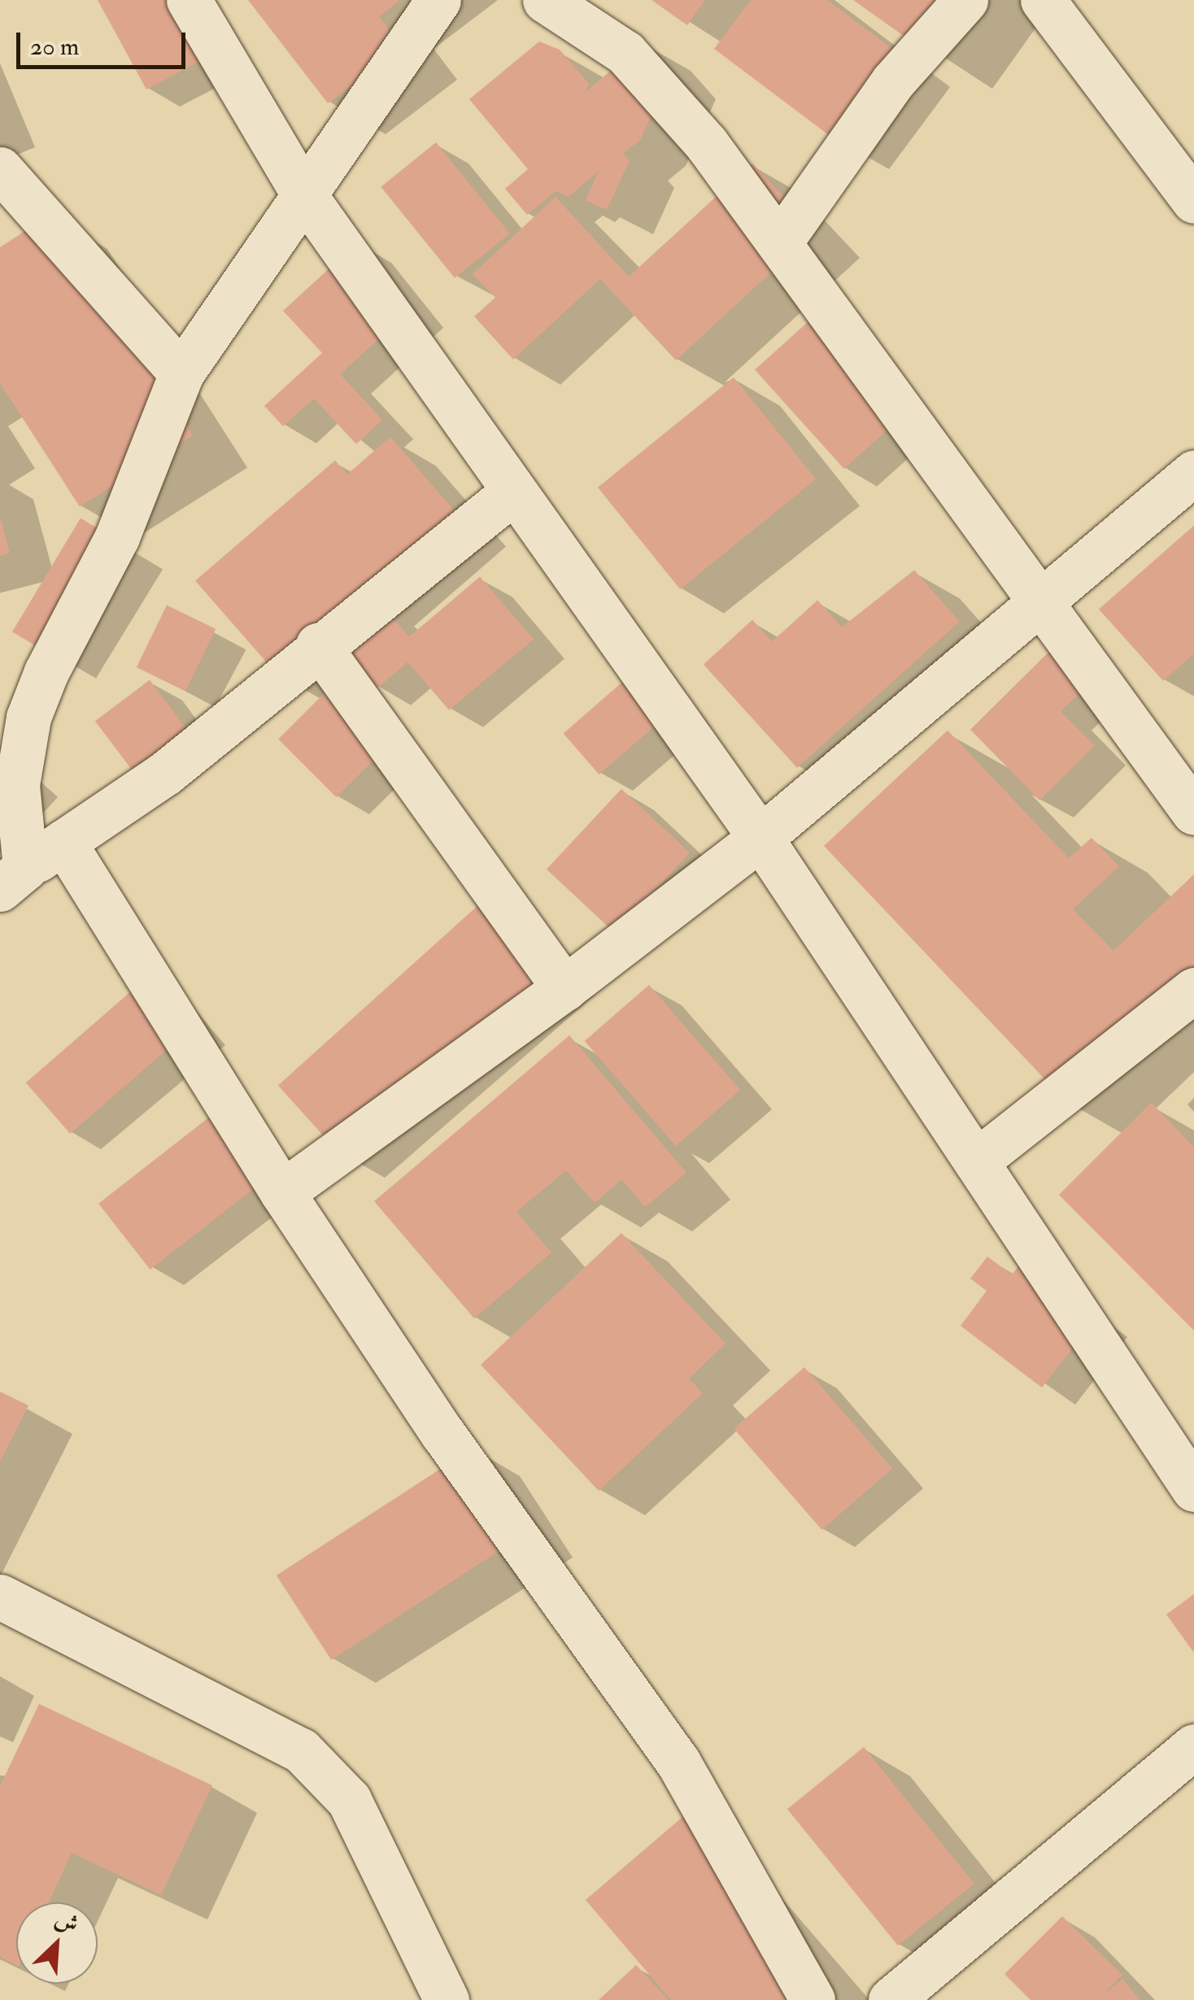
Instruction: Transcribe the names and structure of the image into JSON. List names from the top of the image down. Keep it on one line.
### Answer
{"scale_bar":"20 m","north":"top right"}
